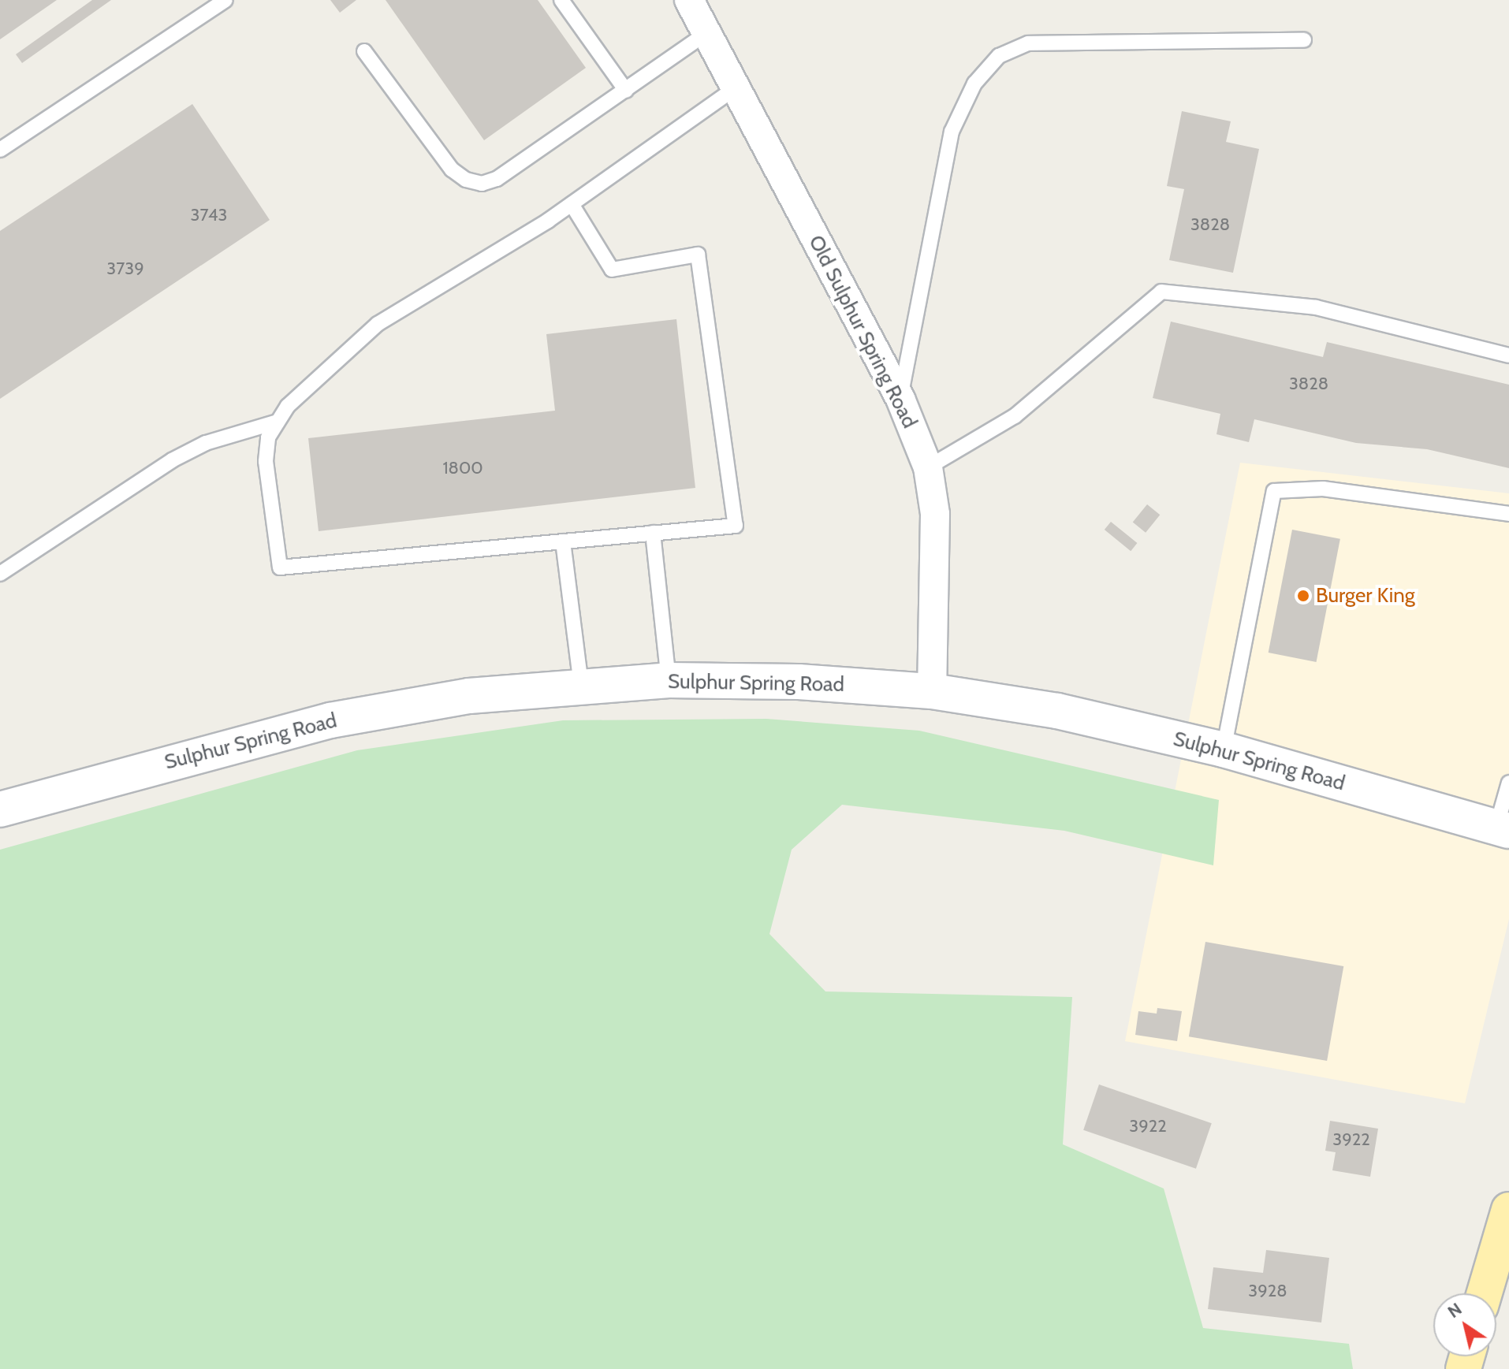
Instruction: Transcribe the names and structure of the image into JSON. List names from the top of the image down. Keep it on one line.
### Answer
{"streets":{"main road":["Sulphur Spring Road"],"street":["Old Sulphur Spring Road"]},"crossings":[["Old Sulphur Spring Road","Sulphur Spring Road"]],"places":["Burger King"],"house_numbers":["3743","3828","3739","3828","1800","3922","3922","3928"],"north":"top left"}
